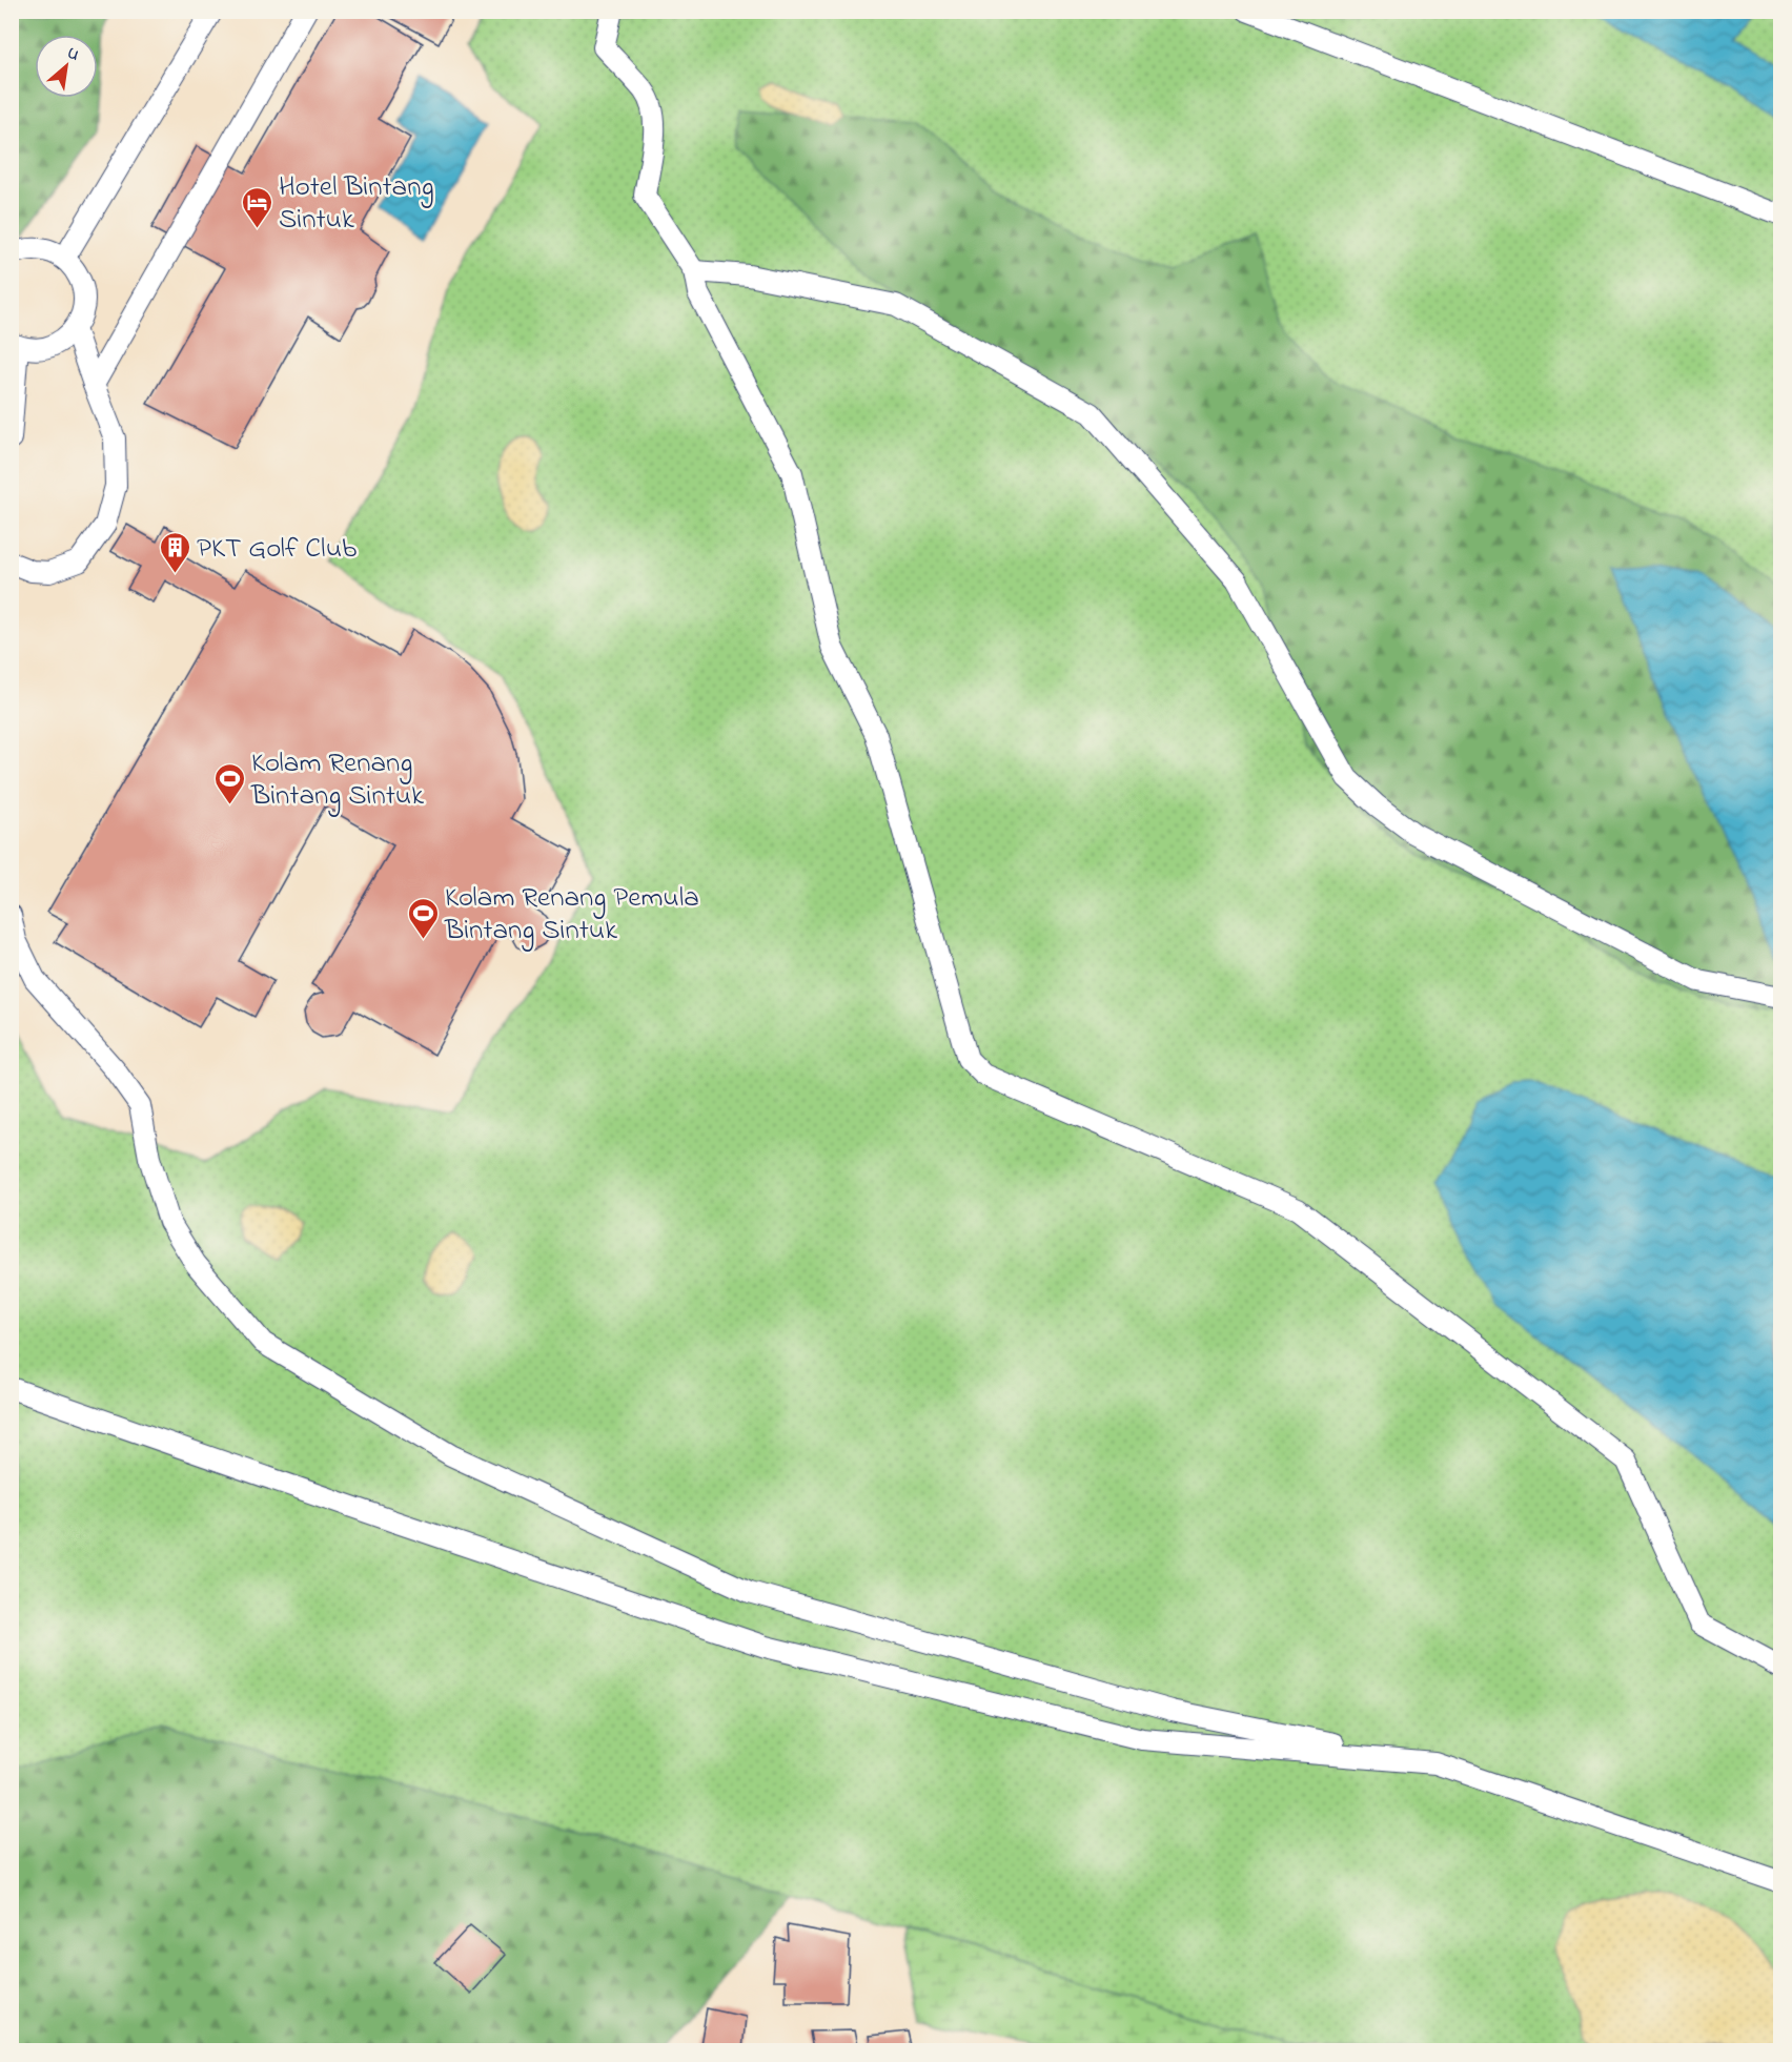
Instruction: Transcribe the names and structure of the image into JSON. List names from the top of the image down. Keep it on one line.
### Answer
{"places":{"hotel":["Hotel Bintang Sintuk"],"building":["PKT Golf Club"],"sports":["Kolam Renang Bintang Sintuk","Kolam Renang Pemula Bintang Sintuk"]},"north":"top right"}
